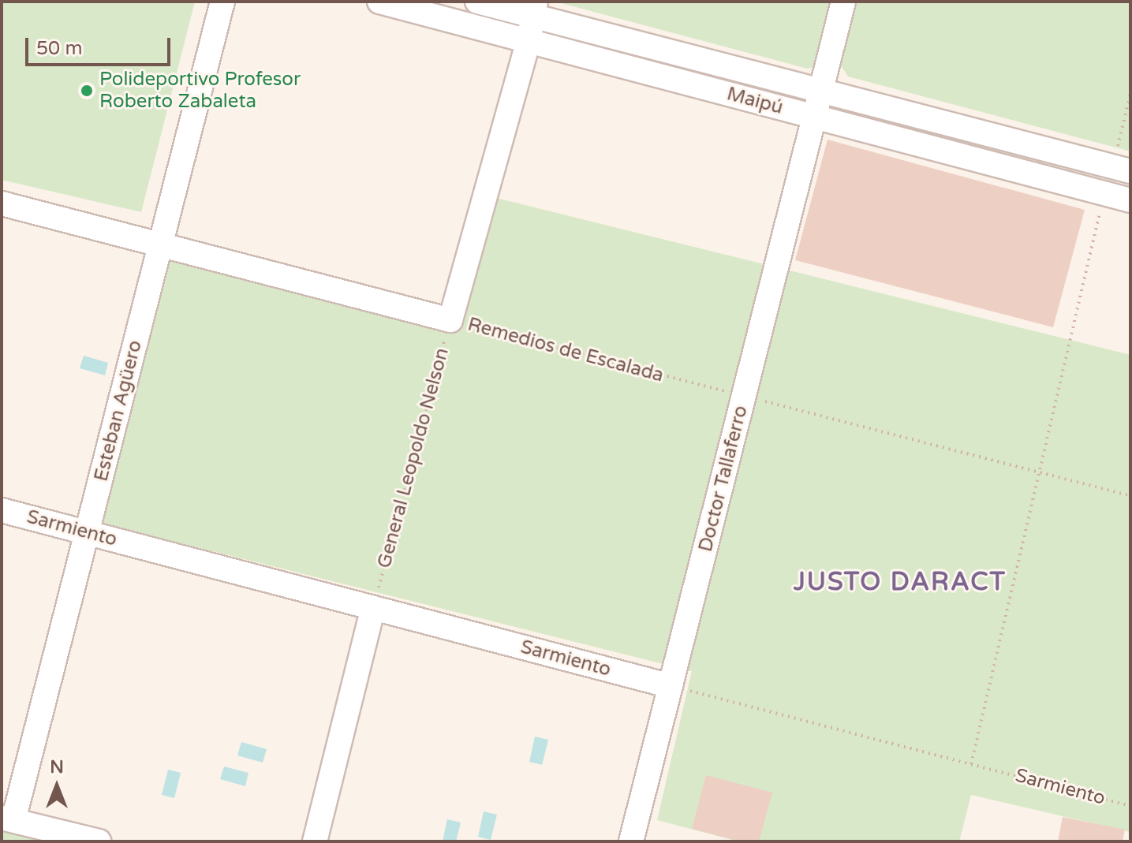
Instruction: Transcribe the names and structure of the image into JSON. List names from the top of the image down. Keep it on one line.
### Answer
{"streets":{"street":["Maipú","Remedios de Escalada","Esteban Agüero","Doctor Tallaferro","Sarmiento"],"path":["General Leopoldo Nelson"]},"crossings":[["Maipú","Doctor Tallaferro"],["Remedios de Escalada","Esteban Agüero"],["Remedios de Escalada","General Leopoldo Nelson"],["Remedios de Escalada","Doctor Tallaferro"],["Esteban Agüero","Sarmiento"],["General Leopoldo Nelson","Sarmiento"],["Doctor Tallaferro","Sarmiento"]],"districts":["JUSTO DARACT"],"places":["Polideportivo Profesor Roberto Zabaleta"],"scale_bar":"50 m","north":"top"}
